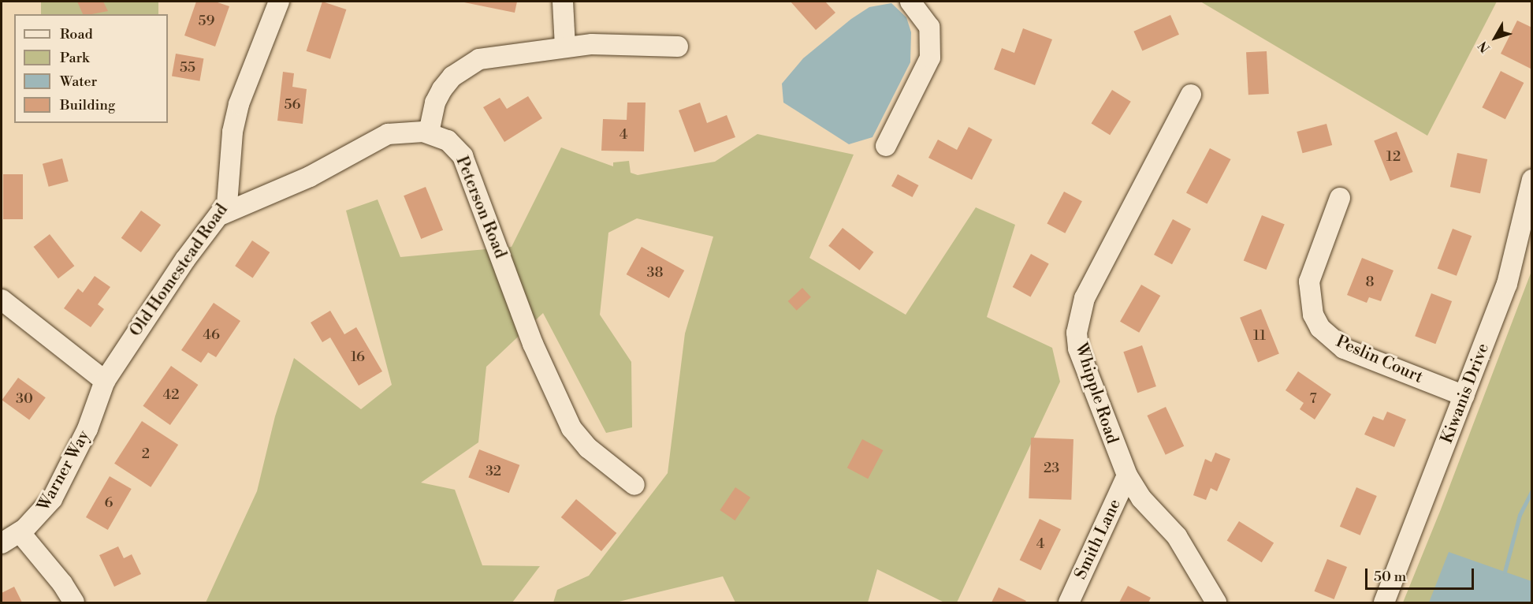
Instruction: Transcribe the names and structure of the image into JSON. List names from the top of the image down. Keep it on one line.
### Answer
{"streets":{"street":["Peterson Road","Old Homestead Road","Peslin Court","Whipple Road","Kiwanis Drive","Warner Way","Smith Lane"]},"crossings":[["Peterson Road","Old Homestead Road"],["Old Homestead Road","Warner Way"],["Peslin Court","Kiwanis Drive"],["Whipple Road","Smith Lane"]],"house_numbers":["59","55","56","4","12","38","8","46","11","16","42","30","7","2","23","32","6","4"],"legend":["Road","Park","Water","Building"],"scale_bar":"50 m","north":"bottom left"}
